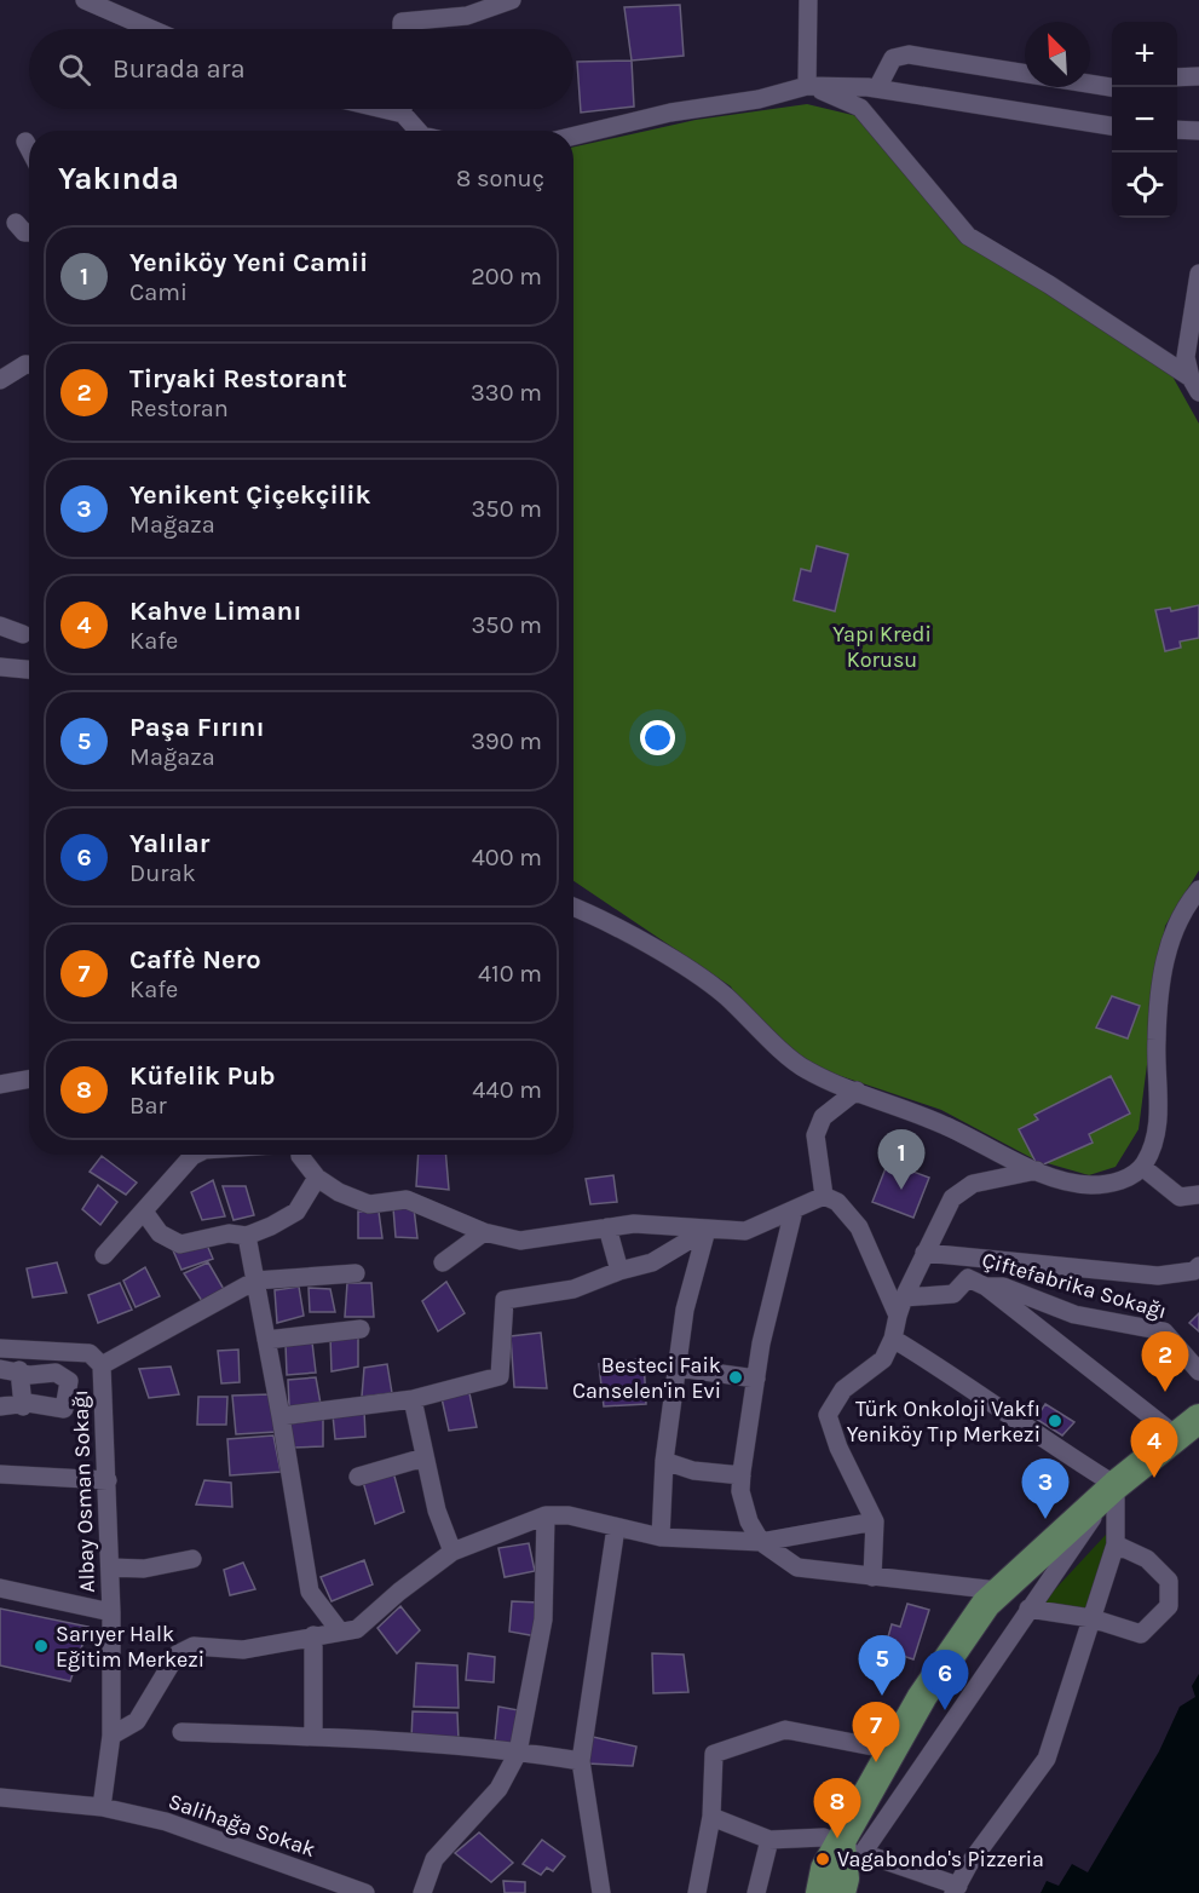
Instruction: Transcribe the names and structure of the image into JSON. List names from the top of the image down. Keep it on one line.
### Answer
{"streets":{"street":["Çiftefabrika Sokağı","Albay Osman Sokağı","Salihağa Sokak"]},"crossings":[["Albay Osman Sokağı","Salihağa Sokak"]],"parks":["Yapı Kredi Korusu"],"places":["Besteci Faik Canselen'in Evi","Türk Onkoloji Vakfı Yeniköy Tıp Merkezi","Sarıyer Halk Eğitim Merkezi","Vagabondo's Pizzeria"],"north":"top left","page":{"map_buttons":["+","−"],"search":"Burada ara","heading":["Yakında","8 sonuç"],"list":[{"mark":"1","name":"Yeniköy Yeni Camii","note":"Cami","value":"200 m"},{"mark":"2","name":"Tiryaki Restorant","note":"Restoran","value":"330 m"},{"mark":"3","name":"Yenikent Çiçekçilik","note":"Mağaza","value":"350 m"},{"mark":"4","name":"Kahve Limanı","note":"Kafe","value":"350 m"},{"mark":"5","name":"Paşa Fırını","note":"Mağaza","value":"390 m"},{"mark":"6","name":"Yalılar","note":"Durak","value":"400 m"},{"mark":"7","name":"Caffè Nero","note":"Kafe","value":"410 m"},{"mark":"8","name":"Küfelik Pub","note":"Bar","value":"440 m"}],"pins":["1","2","4","3","5","6","7","8"]}}
